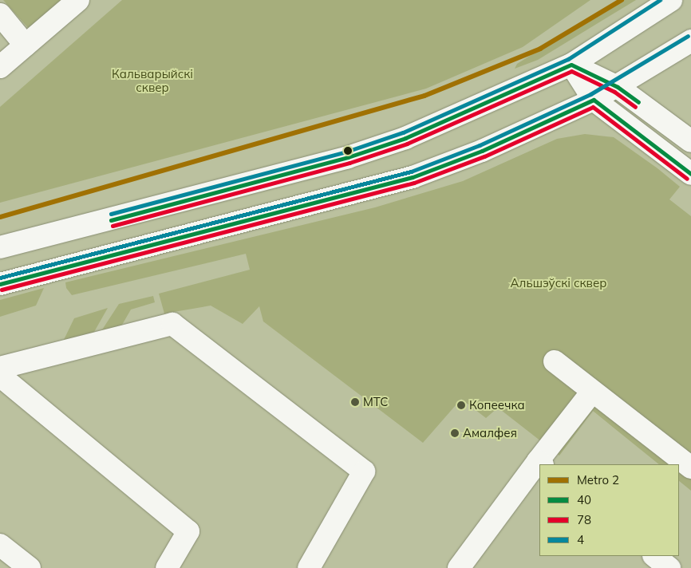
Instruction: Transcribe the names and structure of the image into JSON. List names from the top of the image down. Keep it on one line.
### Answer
{"parks":["Кальварыйскі сквер","Альшэўскі сквер"],"places":["МТС","Копеечка","Амалфея"],"lines":["metro line 2","transit line 4","transit line 40","transit line 78"],"legend":["Metro 2","40","78","4"]}
